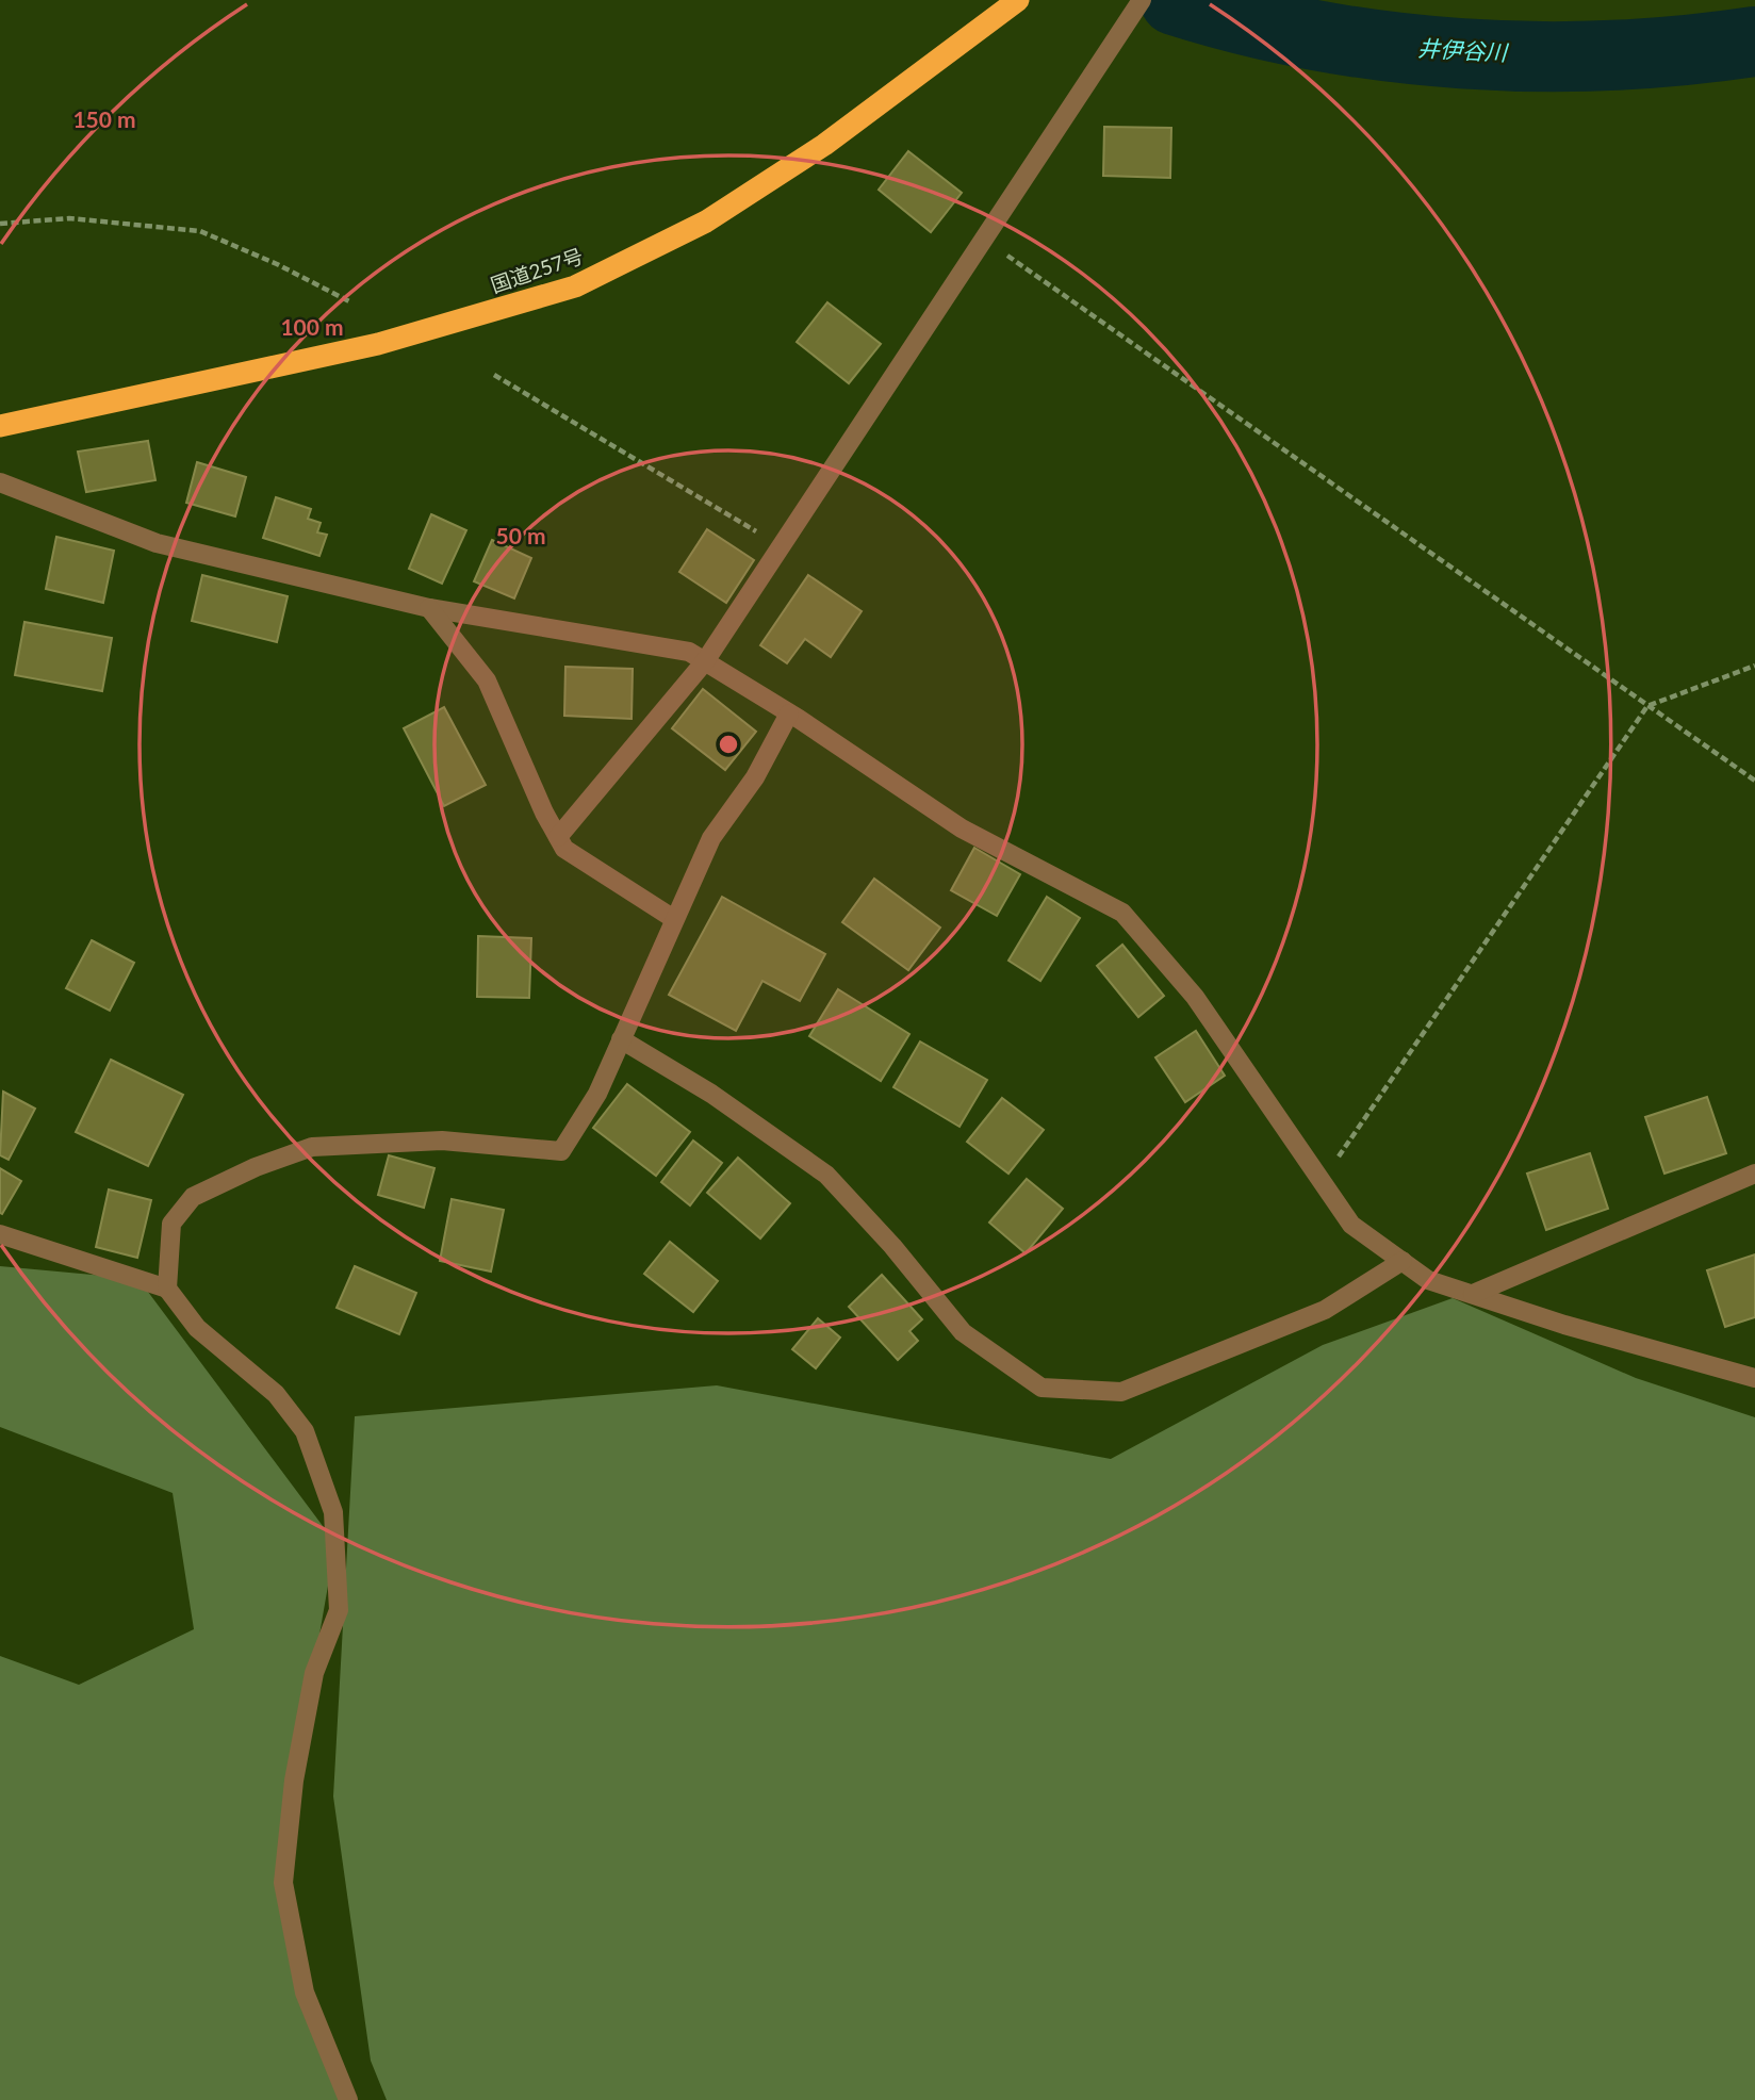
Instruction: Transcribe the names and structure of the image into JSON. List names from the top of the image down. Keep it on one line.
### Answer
{"streets":{"highway":["国道257号"]},"water":["井伊谷川"],"rings":["150 m","100 m","50 m"]}
